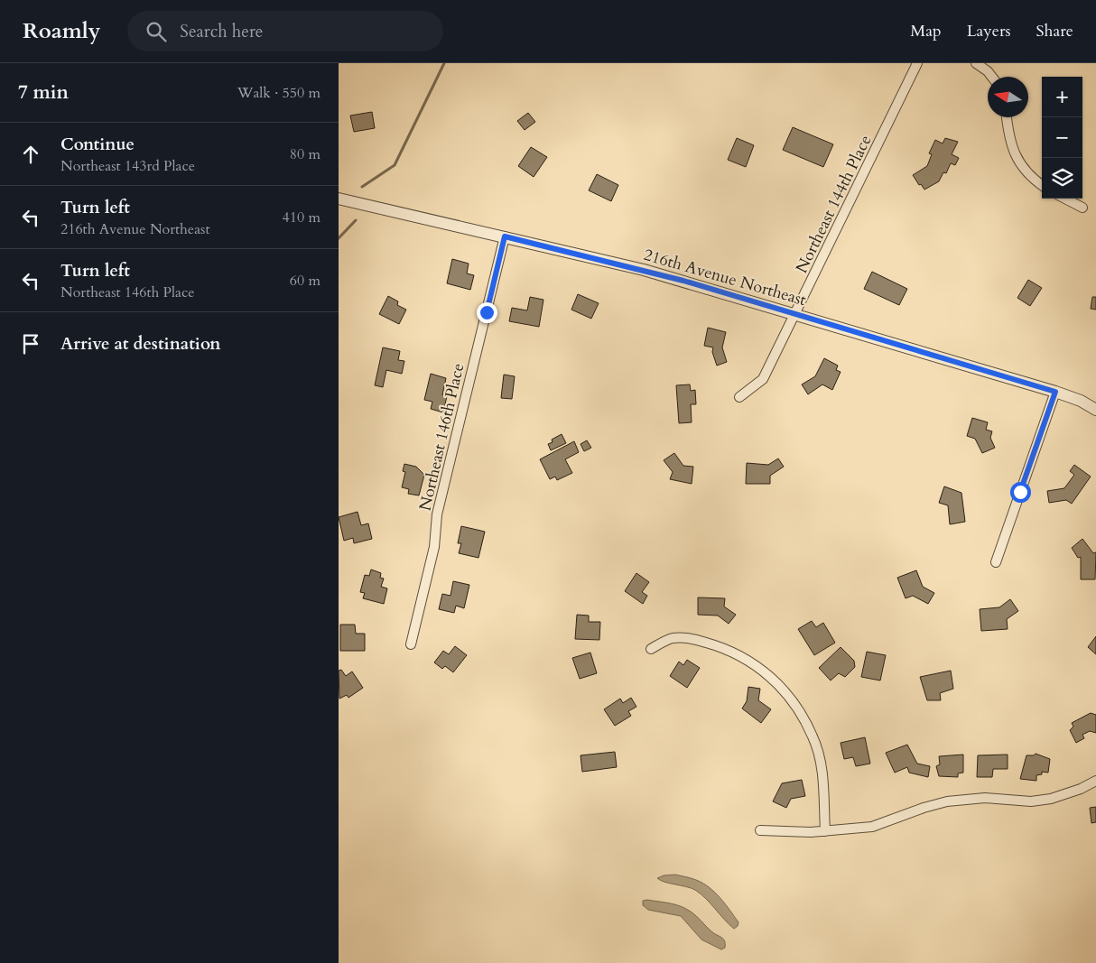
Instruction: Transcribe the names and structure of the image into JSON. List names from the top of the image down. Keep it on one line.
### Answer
{"streets":{"street":["Northeast 144th Place","216th Avenue Northeast","Northeast 146th Place"]},"crossings":[["Northeast 144th Place","216th Avenue Northeast"],["216th Avenue Northeast","Northeast 146th Place"]],"north":"left","page":{"header":"Roamly","search":"Search here","nav":["Map","Layers","Share"],"heading":["7 min","Walk · 550 m"],"map_buttons":["+","−"],"list":[["Continue","Northeast 143rd Place","80 m"],["Turn left","216th Avenue Northeast","410 m"],["Turn left","Northeast 146th Place","60 m"],"Arrive at destination"]}}
